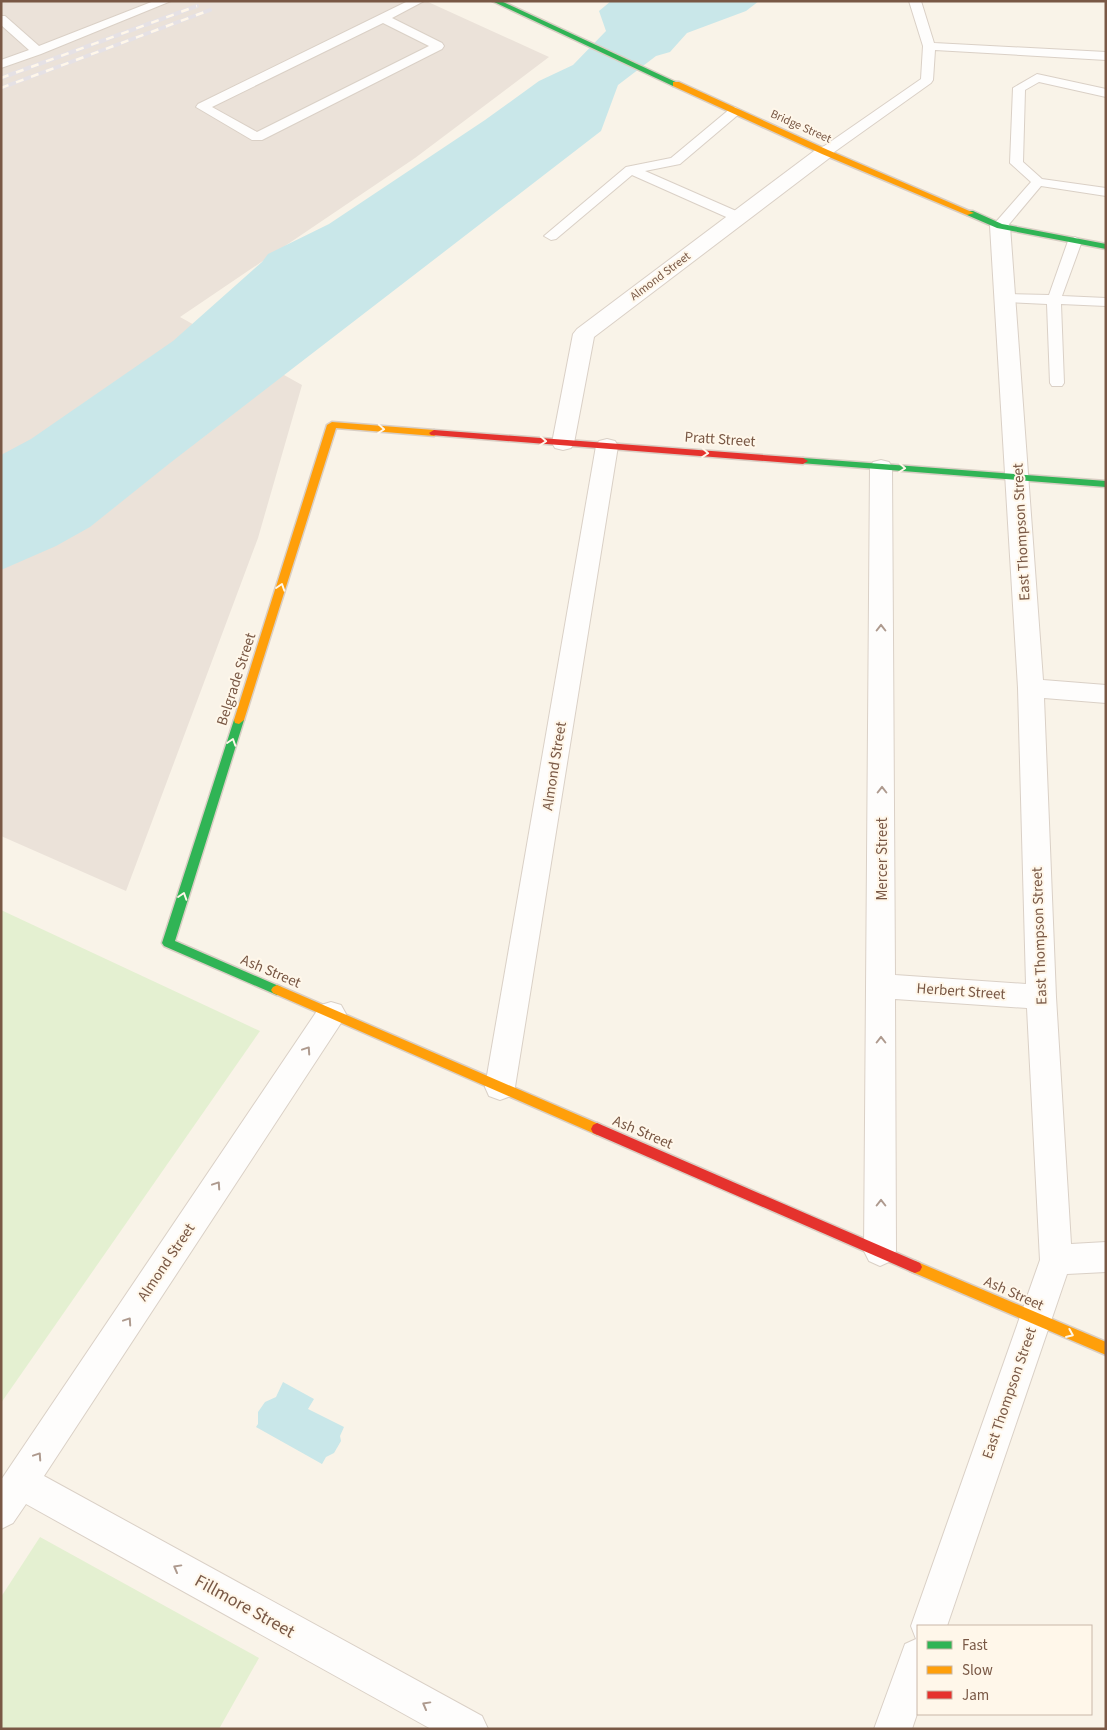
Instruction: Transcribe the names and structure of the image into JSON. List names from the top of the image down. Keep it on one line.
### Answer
{"streets":{"street":["Bridge Street","Almond Street","Pratt Street","East Thompson Street","Belgrade Street","Mercer Street","Ash Street","Herbert Street","Fillmore Street"]},"crossings":[["Bridge Street","Almond Street"],["Bridge Street","East Thompson Street"],["Almond Street","Pratt Street"],["Almond Street","Ash Street"],["Almond Street","Fillmore Street"],["Pratt Street","East Thompson Street"],["Pratt Street","Belgrade Street"],["Pratt Street","Mercer Street"],["East Thompson Street","Ash Street"],["East Thompson Street","Herbert Street"],["Belgrade Street","Ash Street"],["Mercer Street","Ash Street"],["Mercer Street","Herbert Street"]],"one_way":["Almond Street","Pratt Street","Belgrade Street","Mercer Street","Fillmore Street"],"legend":["Fast","Slow","Jam"]}
